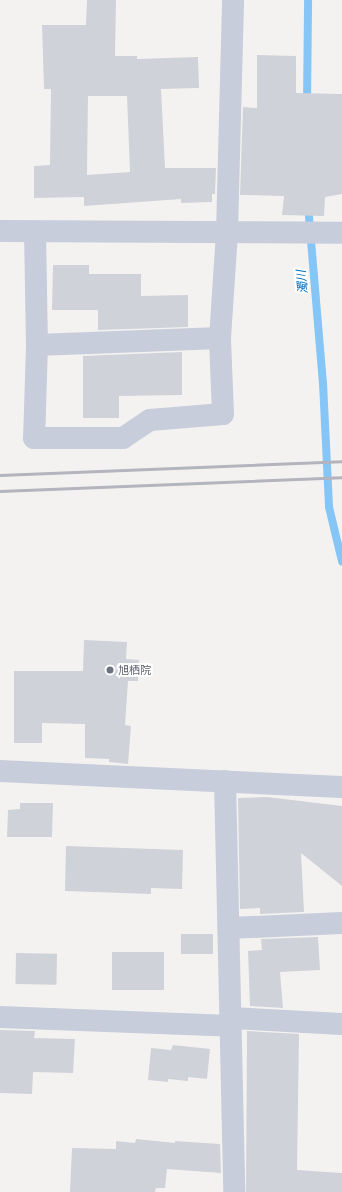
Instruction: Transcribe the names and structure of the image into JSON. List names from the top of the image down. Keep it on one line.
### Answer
{"water":["濁川"],"places":["旭栖院"]}
